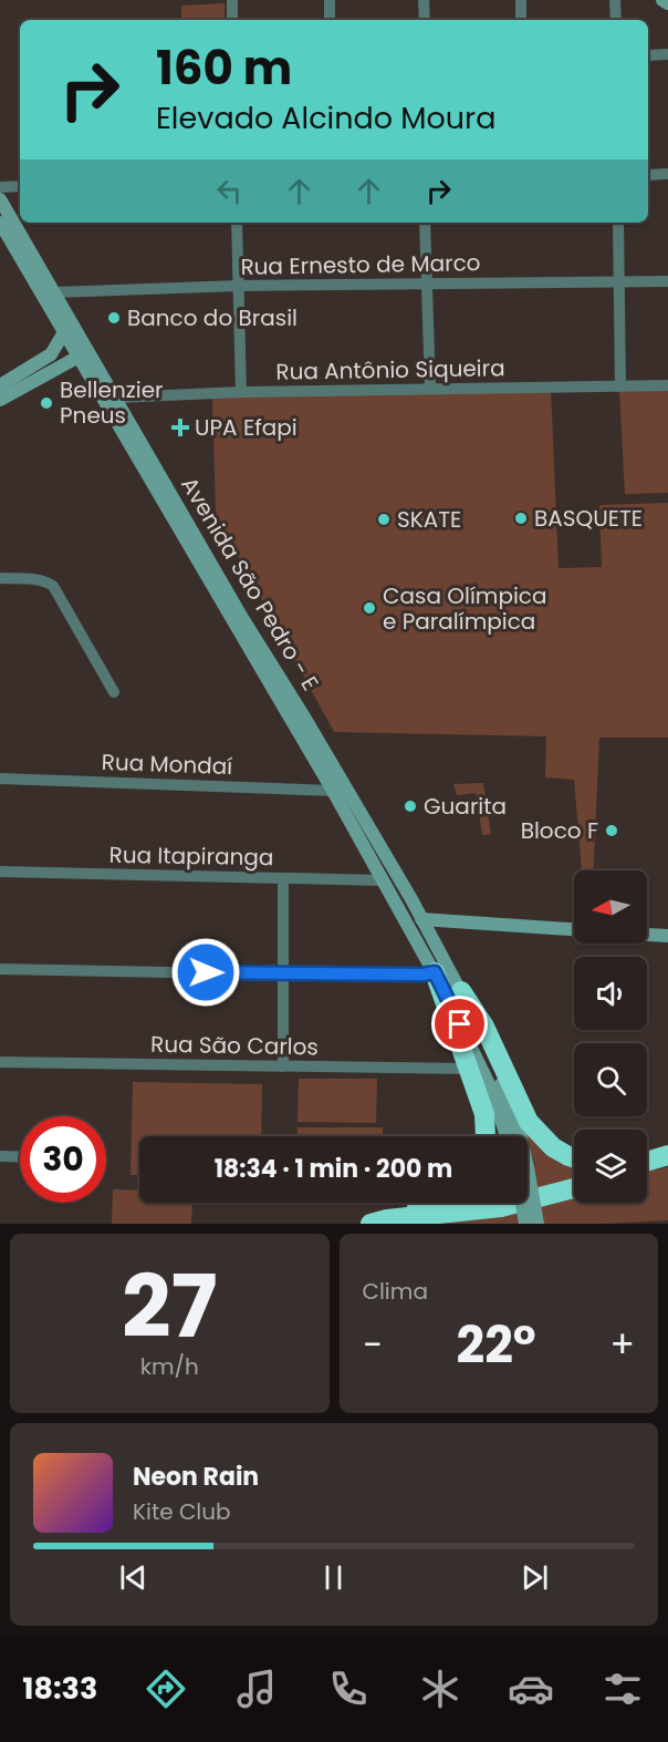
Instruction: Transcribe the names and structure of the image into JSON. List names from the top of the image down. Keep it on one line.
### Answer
{"streets":{"main road":["Avenida São Pedro - E"],"street":["Rua Ernesto de Marco","Rua Antônio Siqueira","Rua Mondaí","Rua Itapiranga","Rua São Carlos"]},"crossings":[["Rua Ernesto de Marco","Avenida São Pedro - E"],["Rua Antônio Siqueira","Avenida São Pedro - E"],["Avenida São Pedro - E","Rua Mondaí"],["Avenida São Pedro - E","Rua Itapiranga"]],"places":{"other":["Banco do Brasil","Bellenzier Pneus","BASQUETE","SKATE","Casa Olímpica e Paralímpica","Guarita","Bloco F"],"health":["UPA Efapi"]},"north":"left","page":{"turn":["160 m","Elevado Alcindo Moura"],"limit":"30","trip":"18:34 · 1 min · 200 m","tile":[["27","km/h"],"Clima"],"heat":["−","22°","+"],"song":["Neon Rain","Kite Club"],"tabs":"18:33"}}
